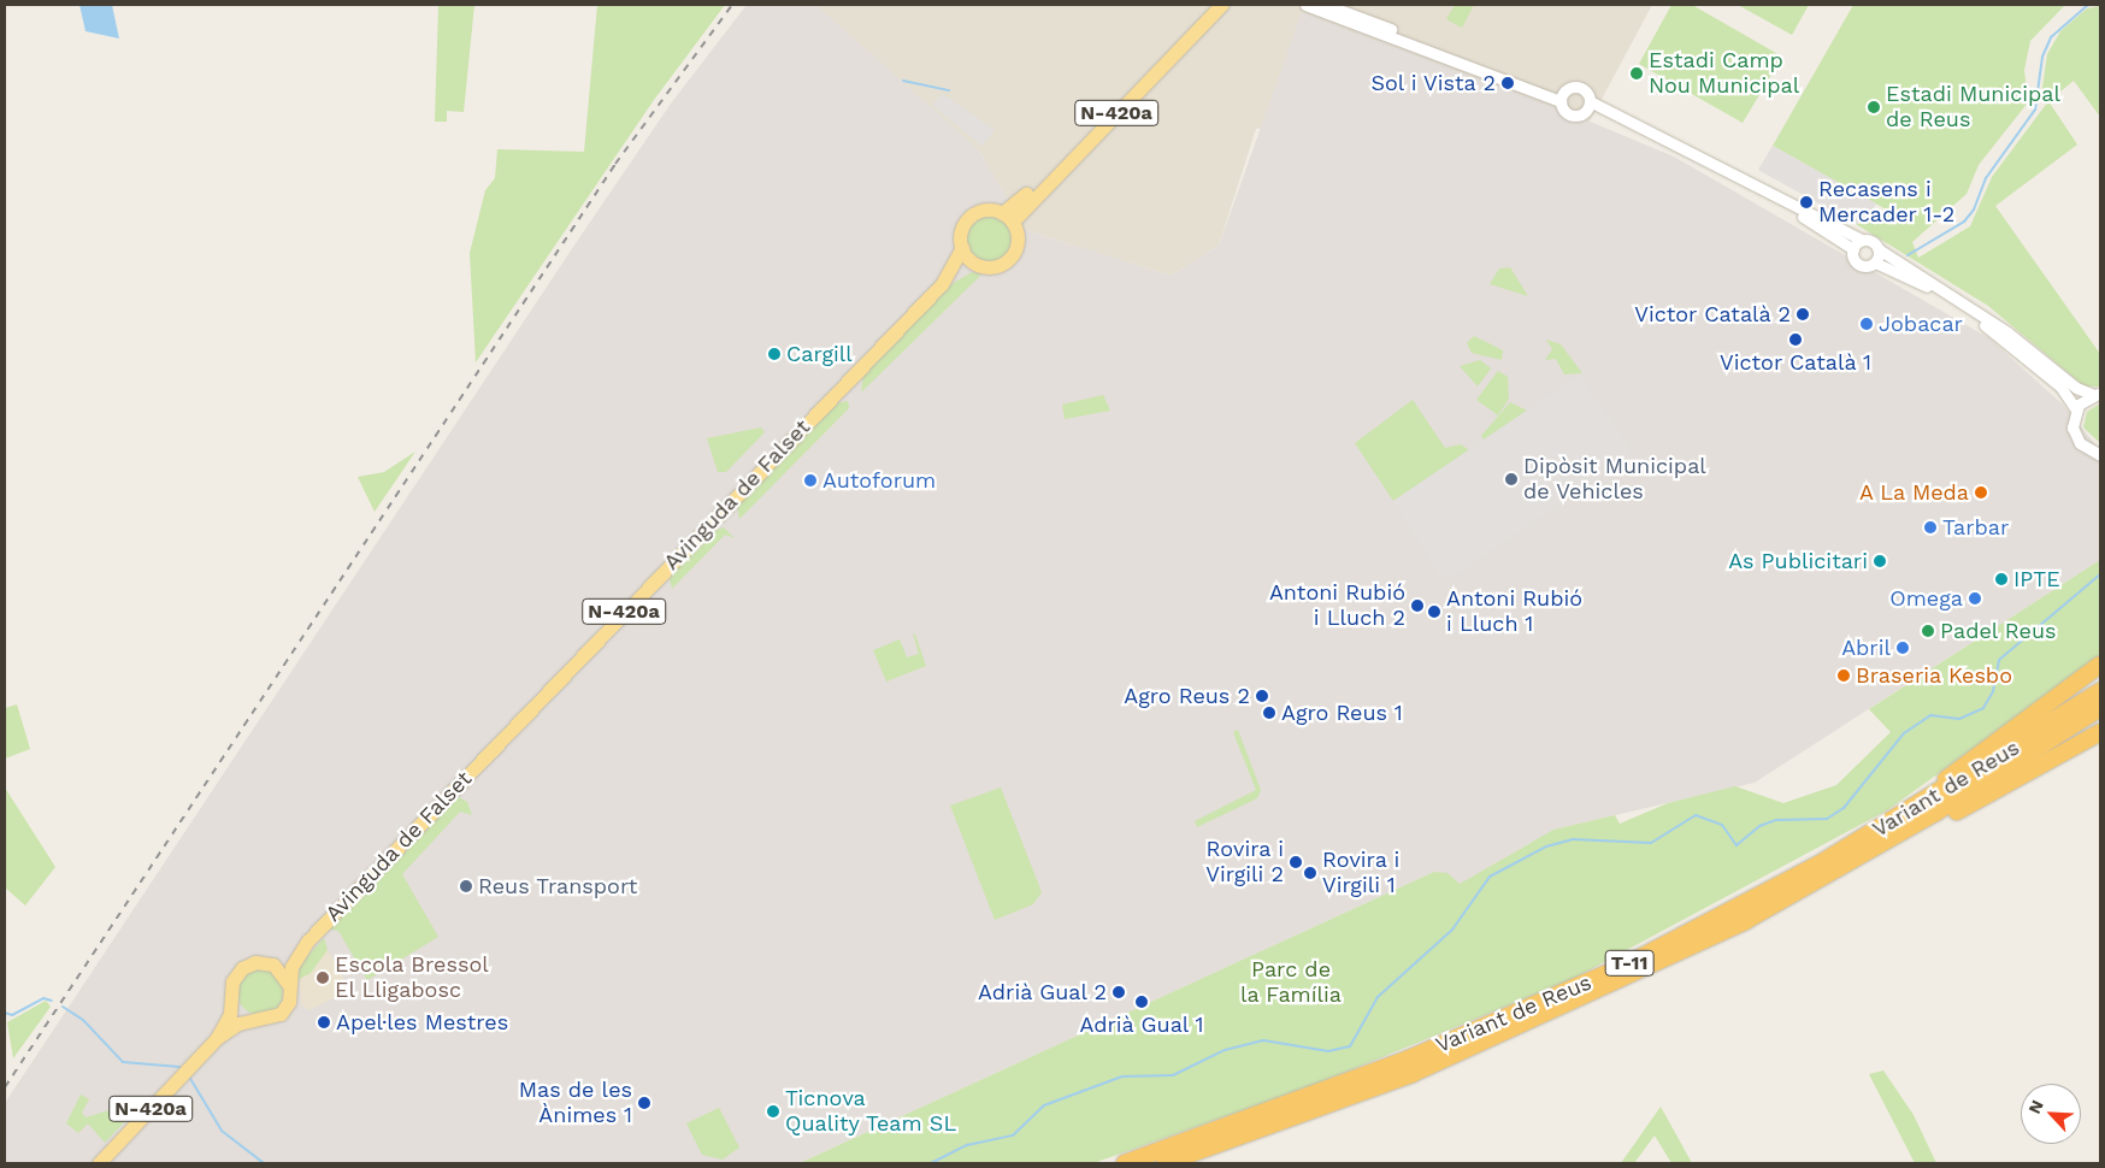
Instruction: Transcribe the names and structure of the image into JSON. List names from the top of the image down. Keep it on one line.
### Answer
{"streets":{"highway":["Variant de Reus","T-11"],"main road":["N-420a","Avinguda de Falset"]},"crossings":[["N-420a","Avinguda de Falset"]],"parks":["Parc de la Família"],"places":["Estadi Camp Nou Municipal","Sol i Vista 2","Estadi Municipal de Reus","Recasens i Mercader 1-2","Victor Català 2","Jobacar","Victor Català 1","Cargill","Dipòsit Municipal de Vehicles","Autoforum","A La Meda","Tarbar","As Publicitari","IPTE","Omega","Antoni Rubió i Lluch 2","Antoni Rubió i Lluch 1","Padel Reus","Abril","Braseria Kesbo","Agro Reus 2","Agro Reus 1","Rovira i Virgili 2","Rovira i Virgili 1","Reus Transport","Escola Bressol El Lligabosc","Adrià Gual 2","Adrià Gual 1","Apel·les Mestres","Mas de les Ànimes 1","Ticnova Quality Team SL"],"north":"top left"}
